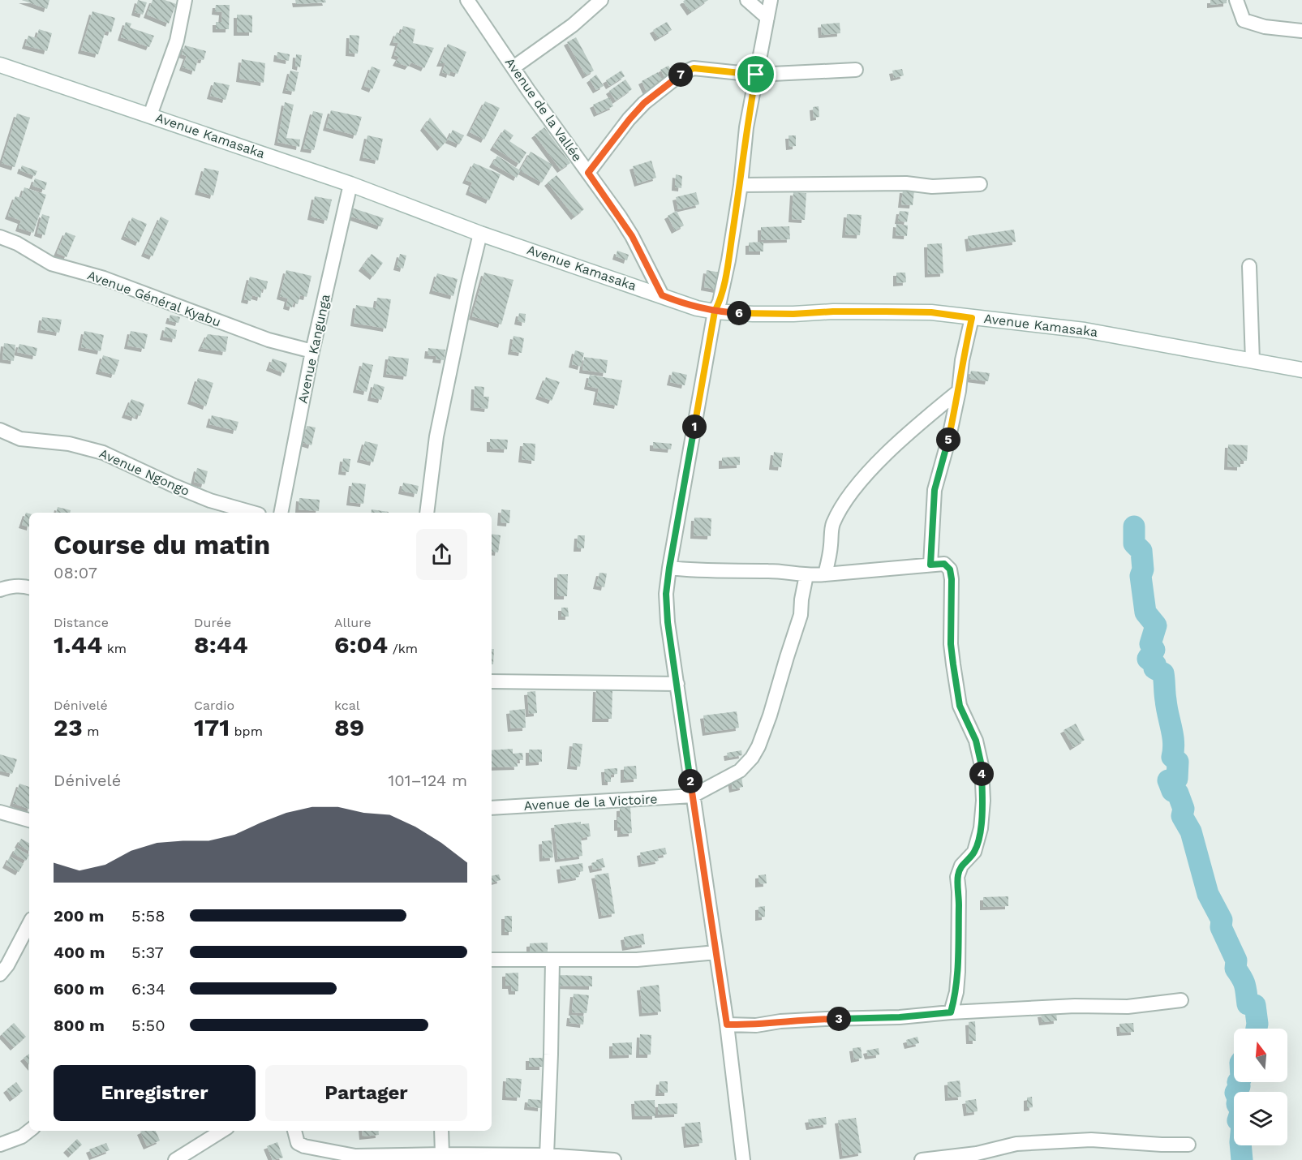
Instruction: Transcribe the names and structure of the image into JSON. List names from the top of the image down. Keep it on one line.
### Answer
{"streets":{"street":["Avenue de la Vallée","Avenue Kamasaka","Avenue Général Kyabu","Avenue Kangunga","Avenue Ngongo","Avenue de la Victoire"]},"crossings":[["Avenue de la Vallée","Avenue Kamasaka"],["Avenue Kamasaka","Avenue Kangunga"],["Avenue Général Kyabu","Avenue Kangunga"]],"north":"top","page":{"pins":["7","6","1","5","4","2","3"],"heading":["Course du matin","08:07"],"stats":[["Distance","1.44 km"],["Durée","8:44"],["Allure","6:04 /km"],["Dénivelé","23 m"],["Cardio","171 bpm"],["kcal","89"]],"chart":["Dénivelé","101–124 m"],"list":[{"name":"200 m","note":"5:58"},{"name":"400 m","note":"5:37"},{"name":"600 m","note":"6:34"},{"name":"800 m","note":"5:50"}],"buttons":["Enregistrer","Partager"]}}
